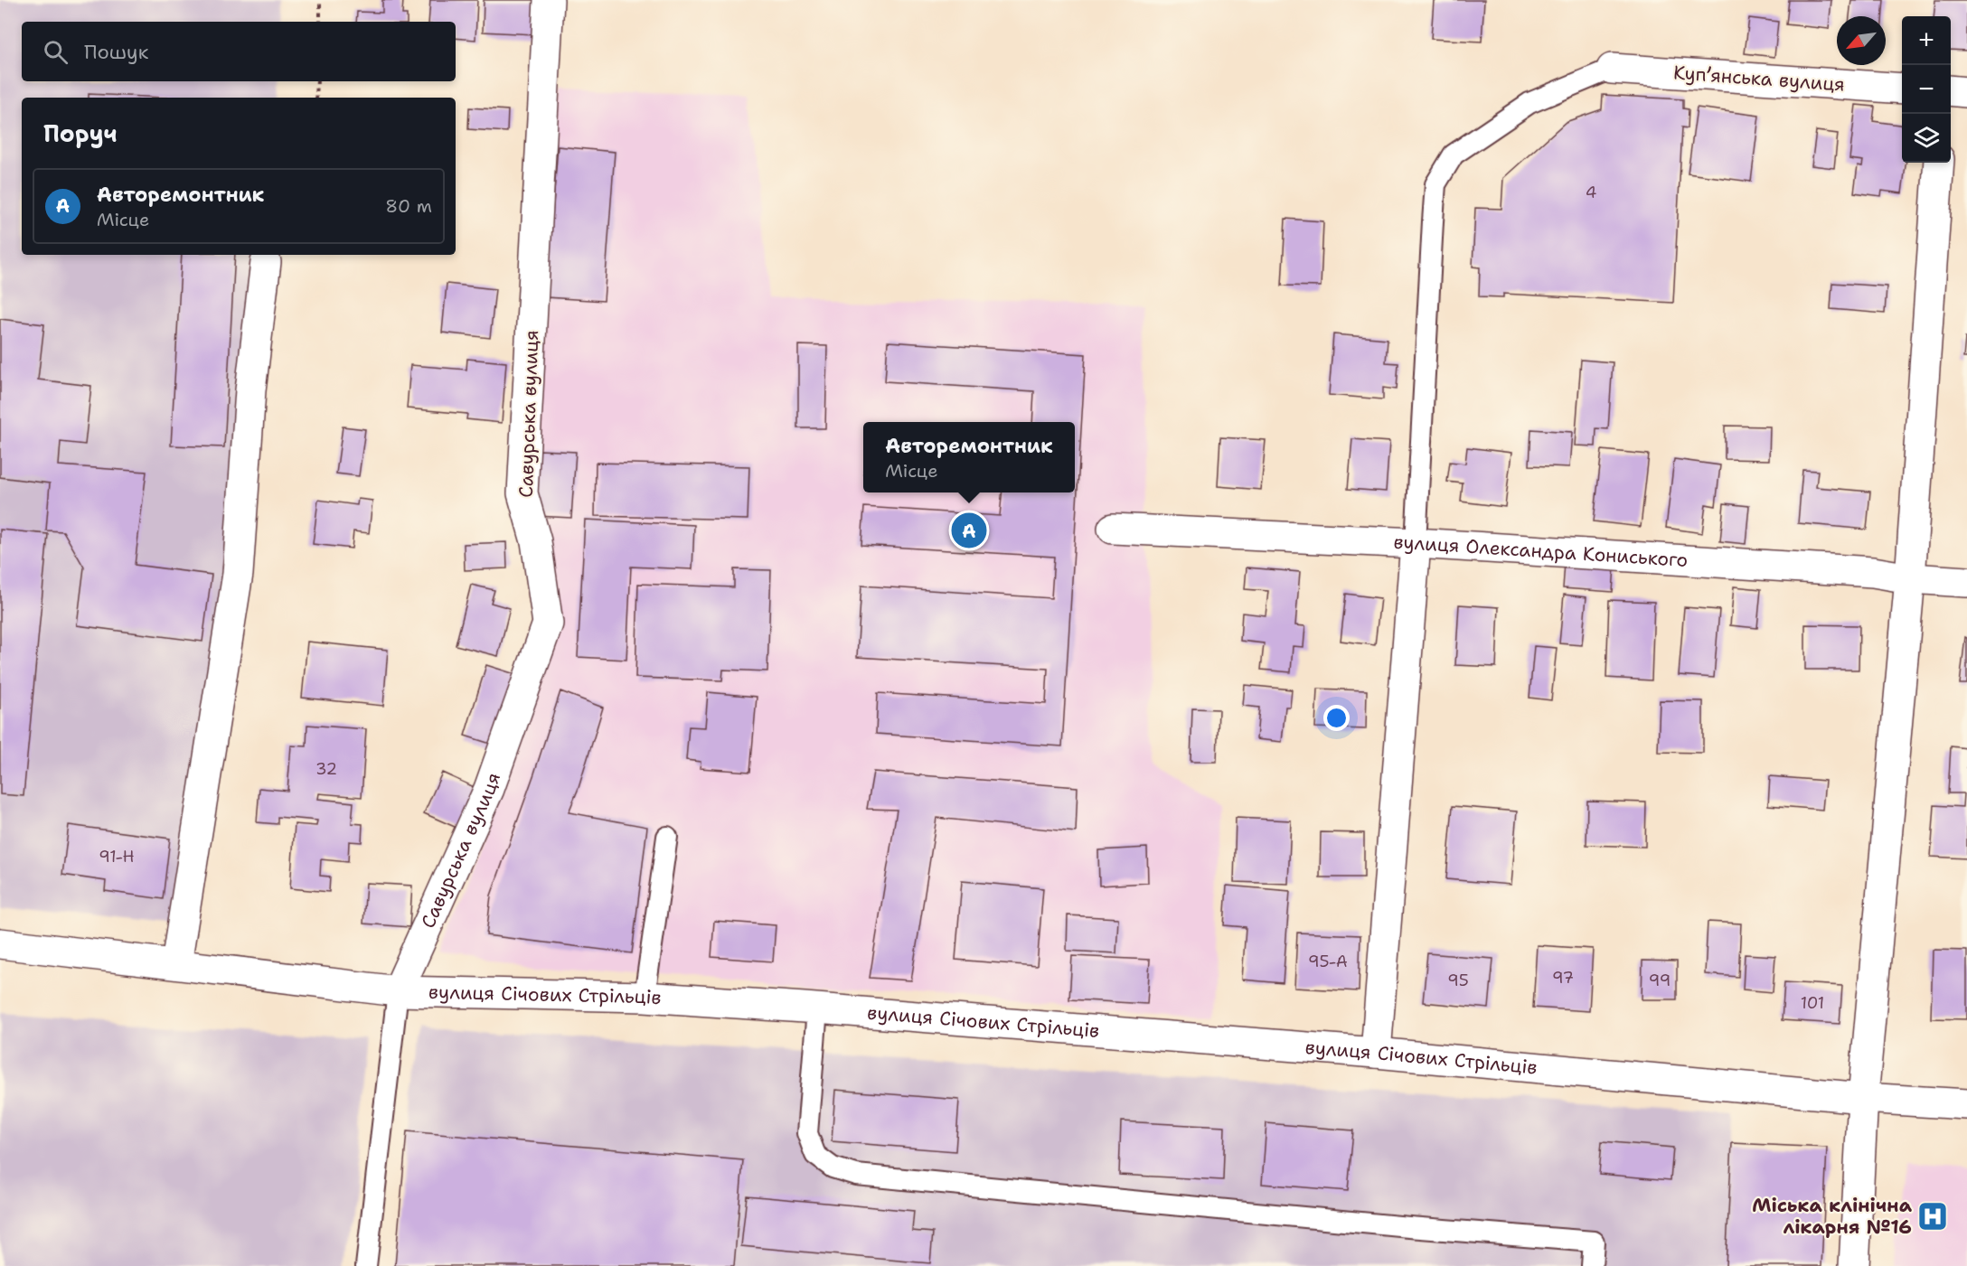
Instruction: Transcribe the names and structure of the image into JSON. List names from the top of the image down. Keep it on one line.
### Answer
{"streets":{"street":["Купʼянська вулиця","Савурська вулиця","вулиця Олександра Кониського","вулиця Січових Стрільців"]},"crossings":[["Савурська вулиця","вулиця Січових Стрільців"]],"places":{"hospital":["Міська клінічна лікарня №16"]},"house_numbers":["4","32","91-Н","95-А","97","95","99","101"],"north":"bottom left","page":{"map_buttons":["+","−"],"search":"Пошук","heading":"Поруч","list":[{"mark":"A","name":"Авторемонтник","note":"Місце","value":"80 m"}],"popup":["Авторемонтник","Місце"],"pins":"A"}}
